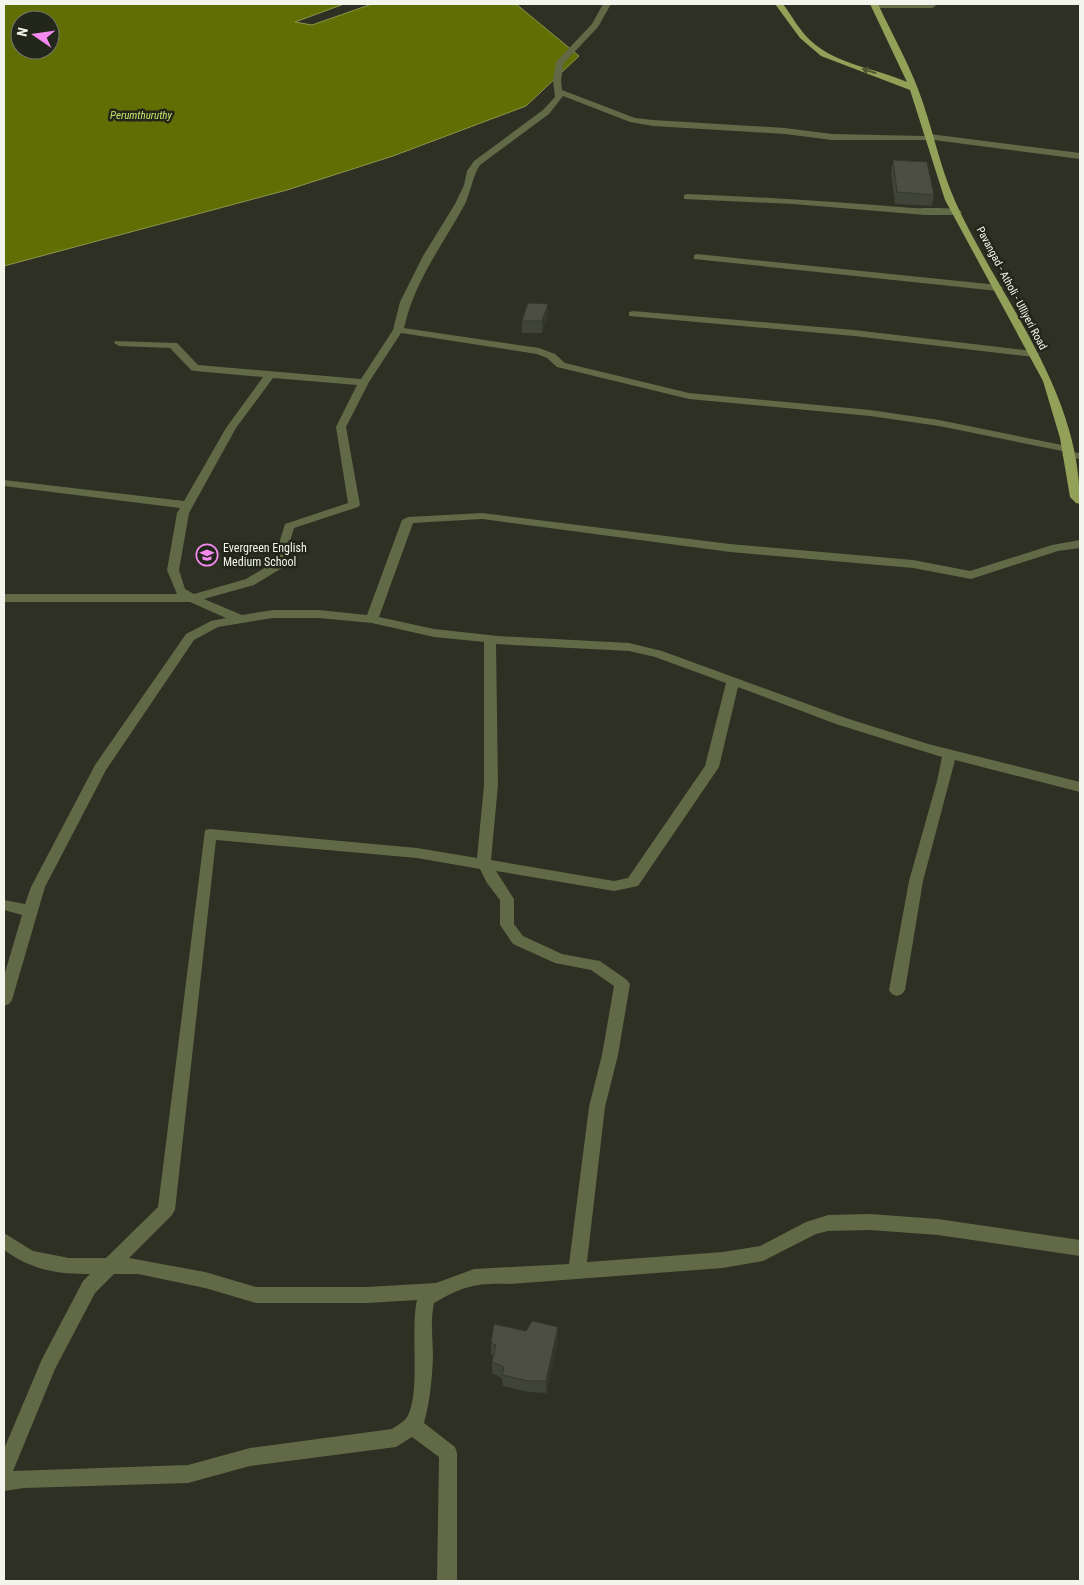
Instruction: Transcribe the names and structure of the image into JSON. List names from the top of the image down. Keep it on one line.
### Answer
{"streets":{"main road":["Pavangad - Atholi - Ulliyeri Road"]},"water":["Perumthuruthy"],"places":{"school or university":["Evergreen English Medium School"]},"north":"left"}
